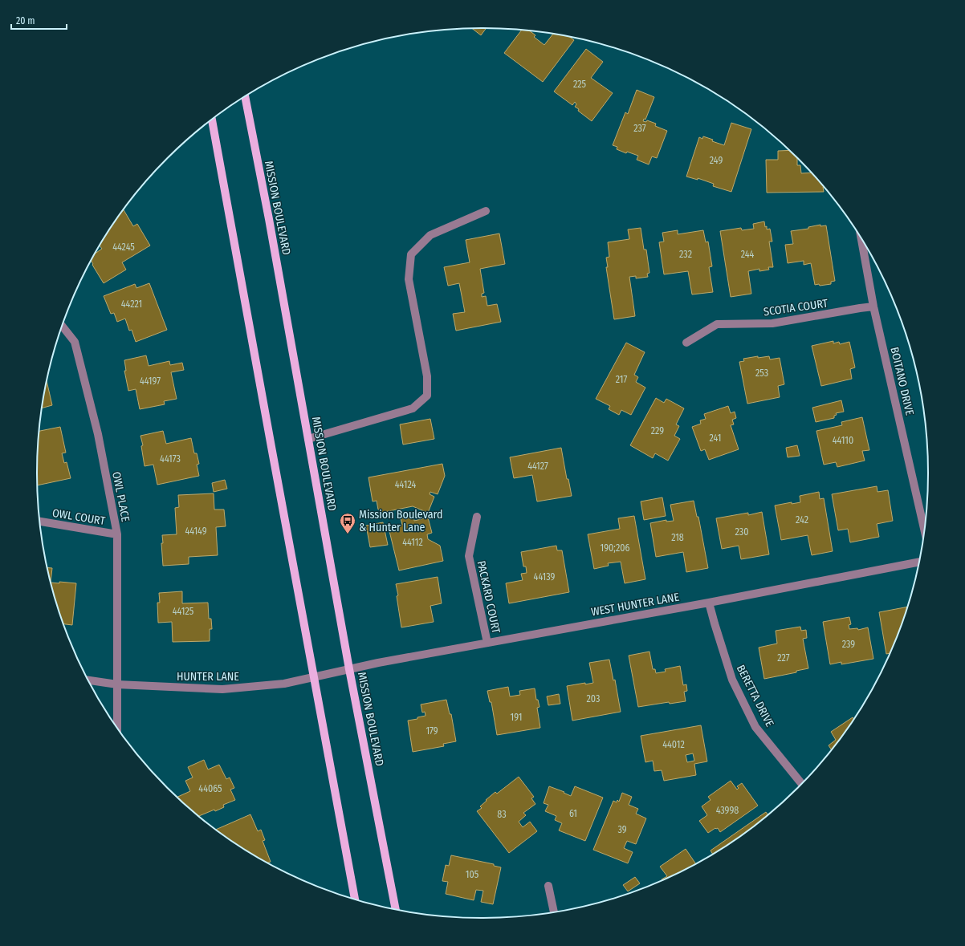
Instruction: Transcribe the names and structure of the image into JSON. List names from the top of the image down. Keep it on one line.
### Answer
{"streets":{"main road":["MISSION BOULEVARD"],"street":["SCOTIA COURT","BOITANO DRIVE","OWL PLACE","OWL COURT","PACKARD COURT","WEST HUNTER LANE","HUNTER LANE","BERETTA DRIVE"]},"crossings":[["MISSION BOULEVARD","WEST HUNTER LANE"],["MISSION BOULEVARD","HUNTER LANE"],["SCOTIA COURT","BOITANO DRIVE"],["OWL PLACE","OWL COURT"],["OWL PLACE","HUNTER LANE"],["PACKARD COURT","WEST HUNTER LANE"],["WEST HUNTER LANE","HUNTER LANE"],["WEST HUNTER LANE","BERETTA DRIVE"]],"places":{"bus stop":["Mission Boulevard & Hunter Lane"]},"house_numbers":["225","237","249","44245","232","244","44221","253","217","44197","229","241","44110","44173","44127","44124","242","44149","230","218","44112","190;206","44139","44125","239","227","203","191","179","44012","44065","43998","61","83","39","105"],"scale_bar":"20 m"}
